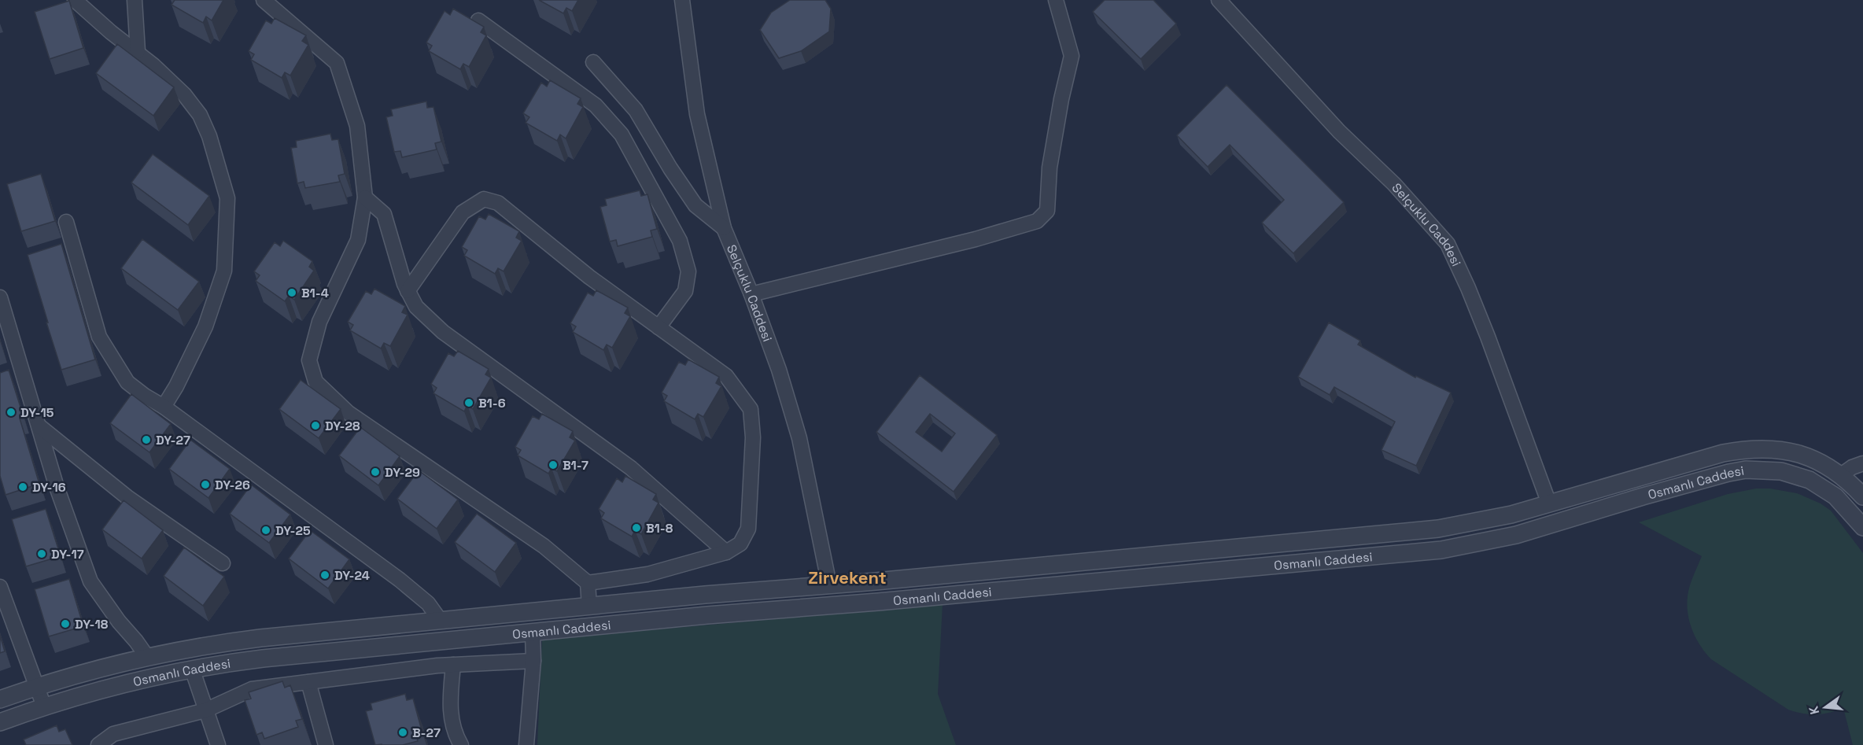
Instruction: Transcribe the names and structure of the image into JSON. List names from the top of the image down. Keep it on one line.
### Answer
{"streets":{"street":["Selçuklu Caddesi","Osmanlı Caddesi"]},"crossings":[["Selçuklu Caddesi","Osmanlı Caddesi"]],"districts":["Zirvekent"],"places":["B1-4","B1-6","DY-15","DY-28","DY-27","B1-7","DY-29","DY-26","DY-16","B1-8","DY-25","DY-17","DY-24","DY-18","B-27"],"north":"left"}
